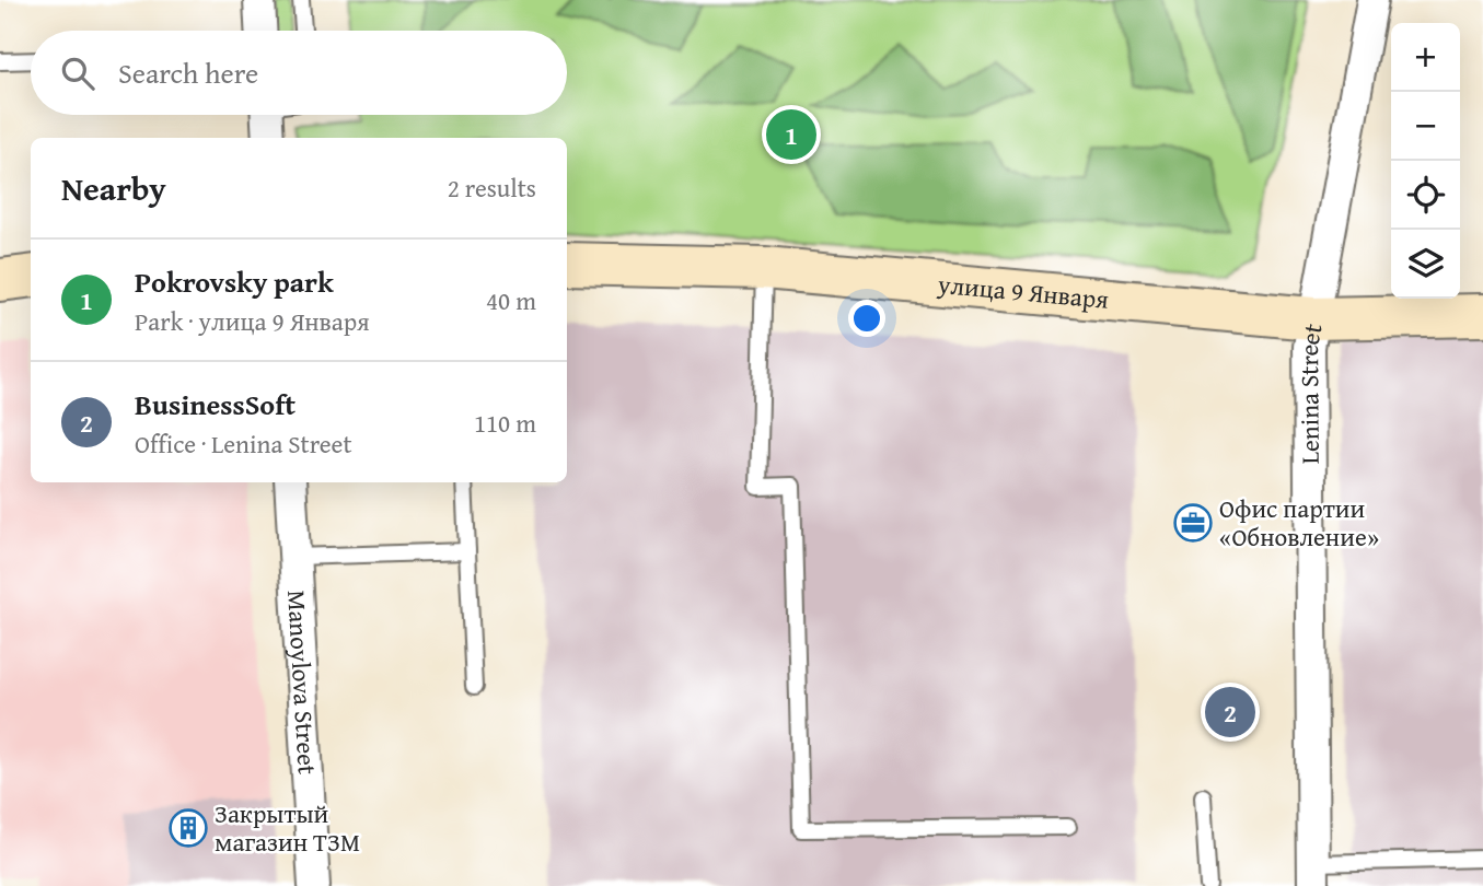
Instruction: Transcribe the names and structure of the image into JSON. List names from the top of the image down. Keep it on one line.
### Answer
{"streets":{"street":["улица 9 Января","Lenina Street","Manoylova Street"]},"crossings":[["улица 9 Января","Lenina Street"]],"places":{"office":["Офис партии «Обновление»"],"building":["Закрытый магазин ТЗМ"]},"page":{"map_buttons":["+","−"],"search":"Search here","pins":["1","2"],"heading":["Nearby","2 results"],"list":[{"mark":"1","name":"Pokrovsky park","note":"Park · улица 9 Января","value":"40 m"},{"mark":"2","name":"BusinessSoft","note":"Office · Lenina Street","value":"110 m"}]}}
